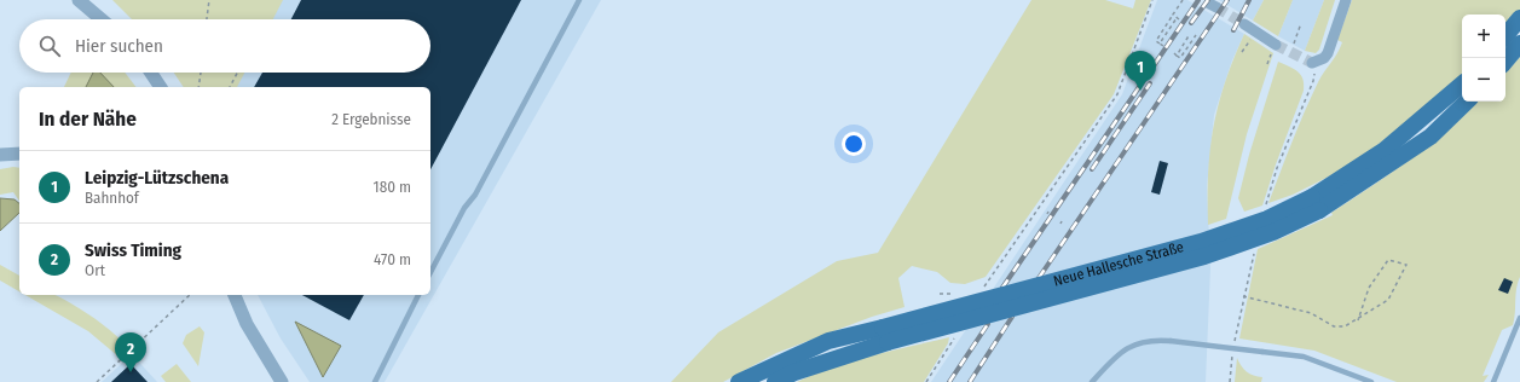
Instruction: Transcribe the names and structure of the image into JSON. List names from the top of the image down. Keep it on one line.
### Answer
{"streets":{"main road":["Neue Hallesche Straße"]},"page":{"map_buttons":["+","−"],"search":"Hier suchen","pins":["1","2"],"heading":["In der Nähe","2 Ergebnisse"],"list":[{"mark":"1","name":"Leipzig-Lützschena","note":"Bahnhof","value":"180 m"},{"mark":"2","name":"Swiss Timing","note":"Ort","value":"470 m"}]}}
